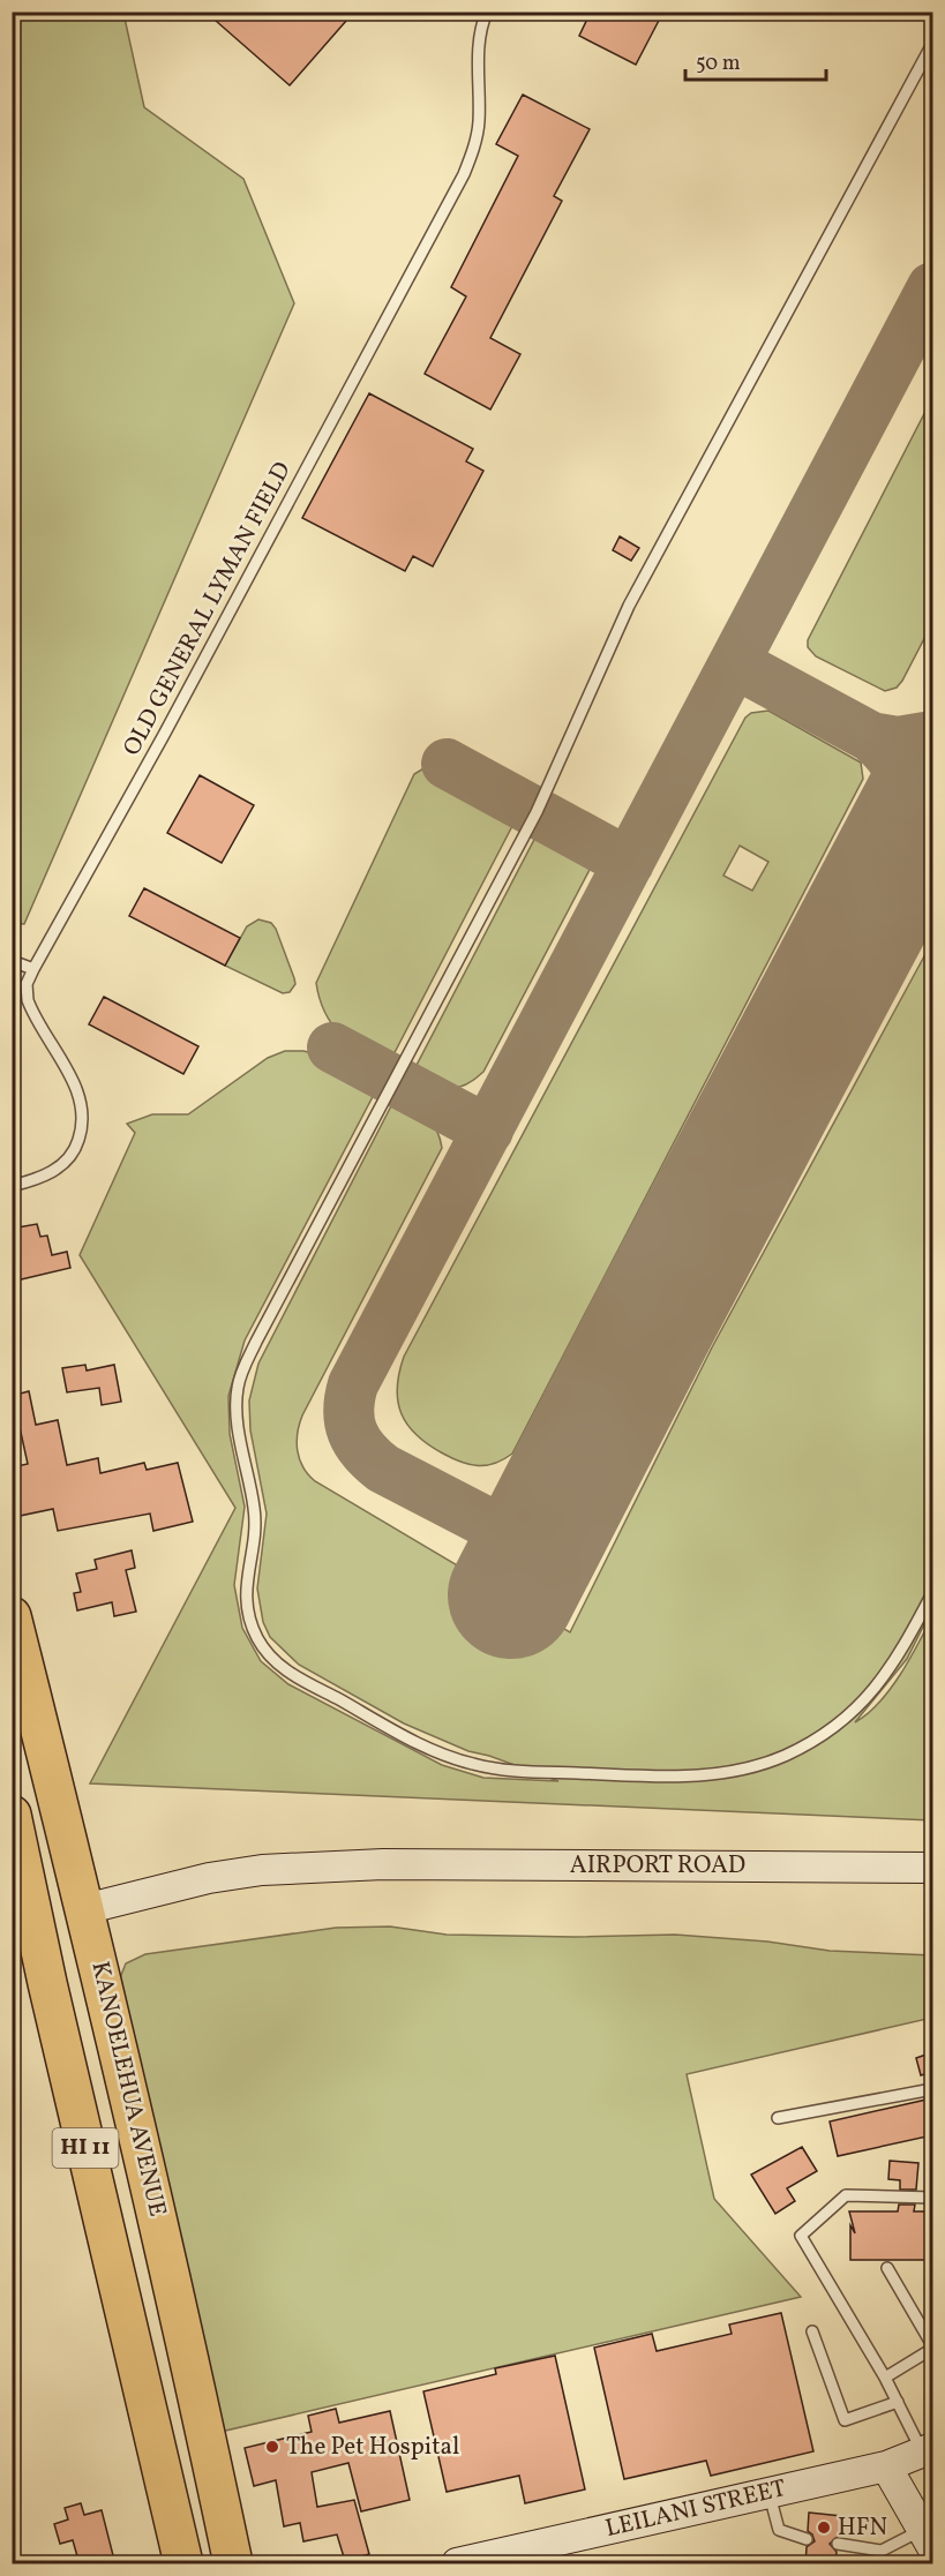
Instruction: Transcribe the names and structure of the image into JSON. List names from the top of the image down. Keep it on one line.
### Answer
{"streets":{"highway":["KANOELEHUA AVENUE","HI 11"],"street":["AIRPORT ROAD","LEILANI STREET"],"lane":["OLD GENERAL LYMAN FIELD"]},"crossings":[["AIRPORT ROAD","KANOELEHUA AVENUE"]],"places":["The Pet Hospital","HFN"],"scale_bar":"50 m"}
